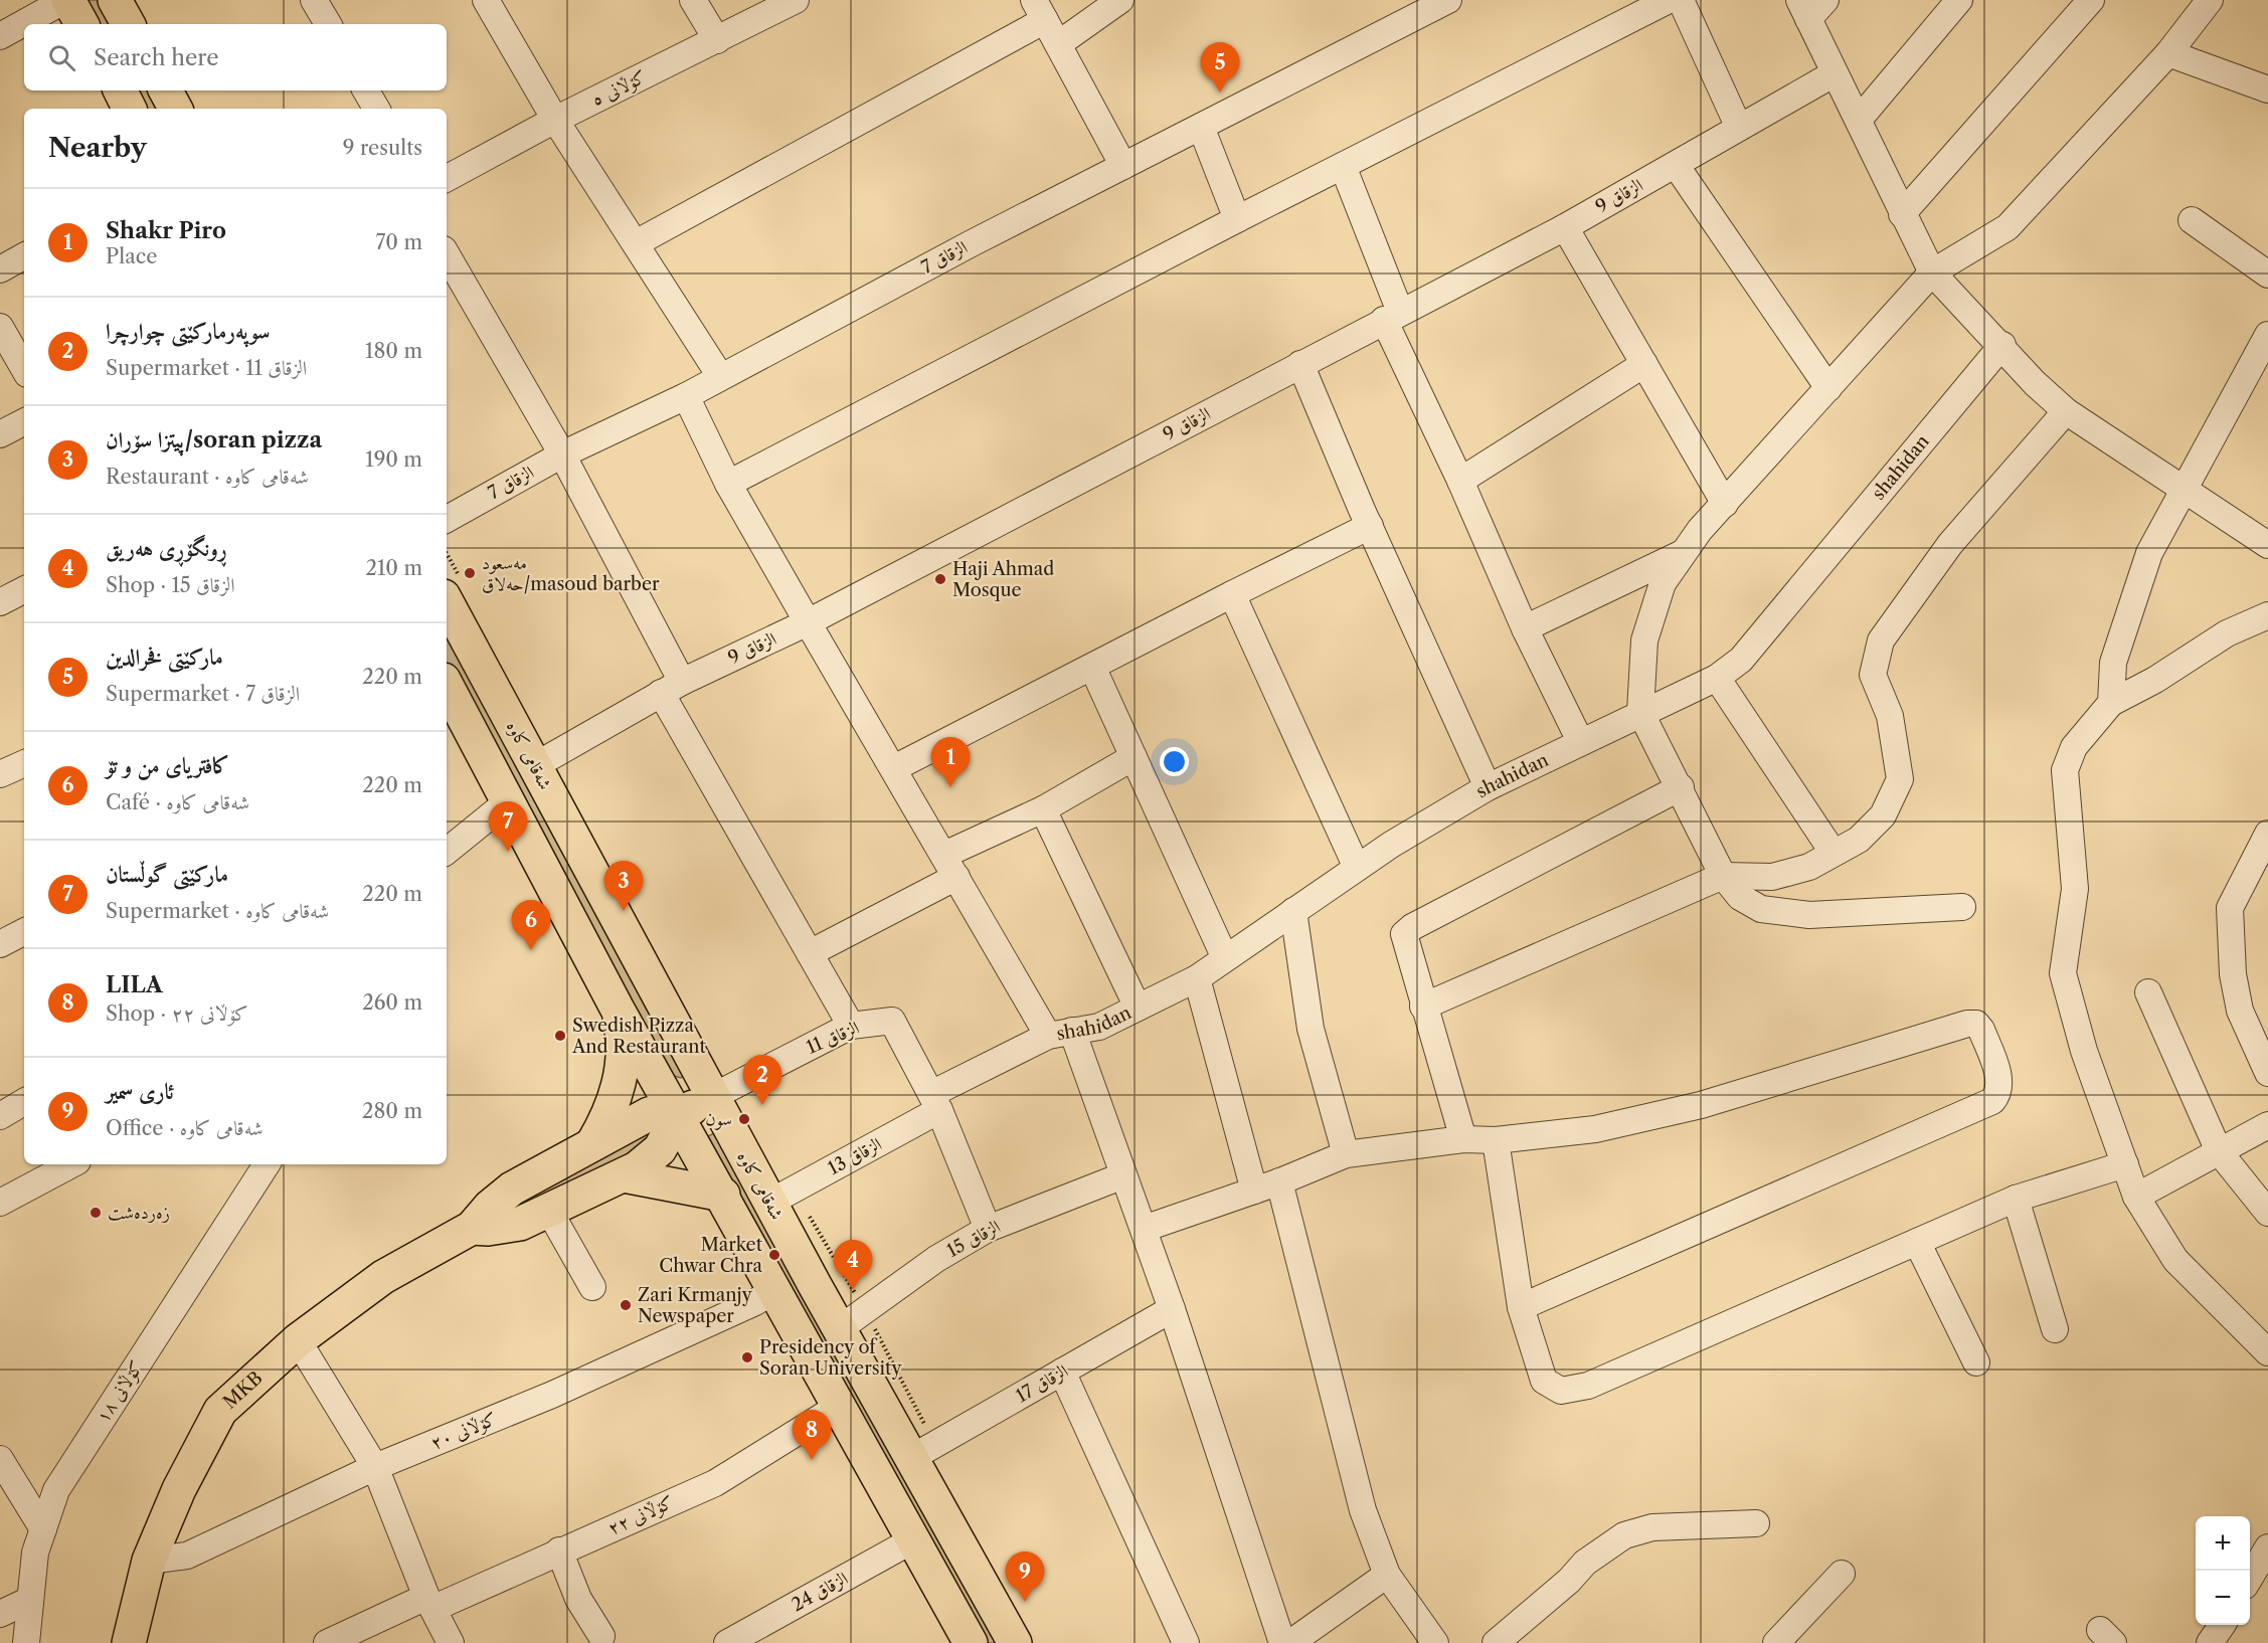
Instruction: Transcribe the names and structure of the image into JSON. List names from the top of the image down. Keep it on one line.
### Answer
{"streets":{"main road":["شەقامی کاوە","MKB"],"street":["کۆڵانی ٥","الزقاق 9","الزقاق 7","shahidan","الزقاق 11","الزقاق 13","الزقاق 15","الزقاق 17","کۆڵانی ١٨","کۆڵانی ٢٠","کۆڵانی ٢٢","الزقاق 24"]},"crossings":[["الزقاق 9","شەقامی کاوە"],["shahidan","الزقاق 11"],["shahidan","الزقاق 13"],["شەقامی کاوە","الزقاق 11"],["شەقامی کاوە","الزقاق 13"],["شەقامی کاوە","الزقاق 15"],["شەقامی کاوە","الزقاق 17"],["شەقامی کاوە","کۆڵانی ٢٠"],["شەقامی کاوە","کۆڵانی ٢٢"],["شەقامی کاوە","الزقاق 24"],["الزقاق 11","الزقاق 13"],["MKB","کۆڵانی ٢٠"]],"places":["مەسعود حەلاق/masoud barber","Haji Ahmad Mosque","Swedish Pizza And Restaurant","سون","زەردەشت","Market Chwar Chra","Zari Krmanjy Newspaper","Presidency of Soran University"],"page":{"search":"Search here","pins":["5","1","7","3","6","2","4","8","9"],"heading":["Nearby","9 results"],"list":[{"mark":"1","name":"Shakr Piro","note":"Place","value":"70 m"},{"mark":"2","name":"سوپەرمارکێتی چوارچرا","note":"Supermarket · الزقاق 11","value":"180 m"},{"mark":"3","name":"پیتزا سۆران/soran pizza","note":"Restaurant · شەقامی کاوە","value":"190 m"},{"mark":"4","name":"ڕونگۆڕی هەریق","note":"Shop · الزقاق 15","value":"210 m"},{"mark":"5","name":"مارکێتی فخرالدین","note":"Supermarket · الزقاق 7","value":"220 m"},{"mark":"6","name":"کافتریای من و تۆ","note":"Café · شەقامی کاوە","value":"220 m"},{"mark":"7","name":"مارکێتی گوڵستان","note":"Supermarket · شەقامی کاوە","value":"220 m"},{"mark":"8","name":"LILA","note":"Shop · کۆڵانی ٢٢","value":"260 m"},{"mark":"9","name":"ئارى سمير","note":"Office · شەقامی کاوە","value":"280 m"}],"map_buttons":["+","−"]}}
